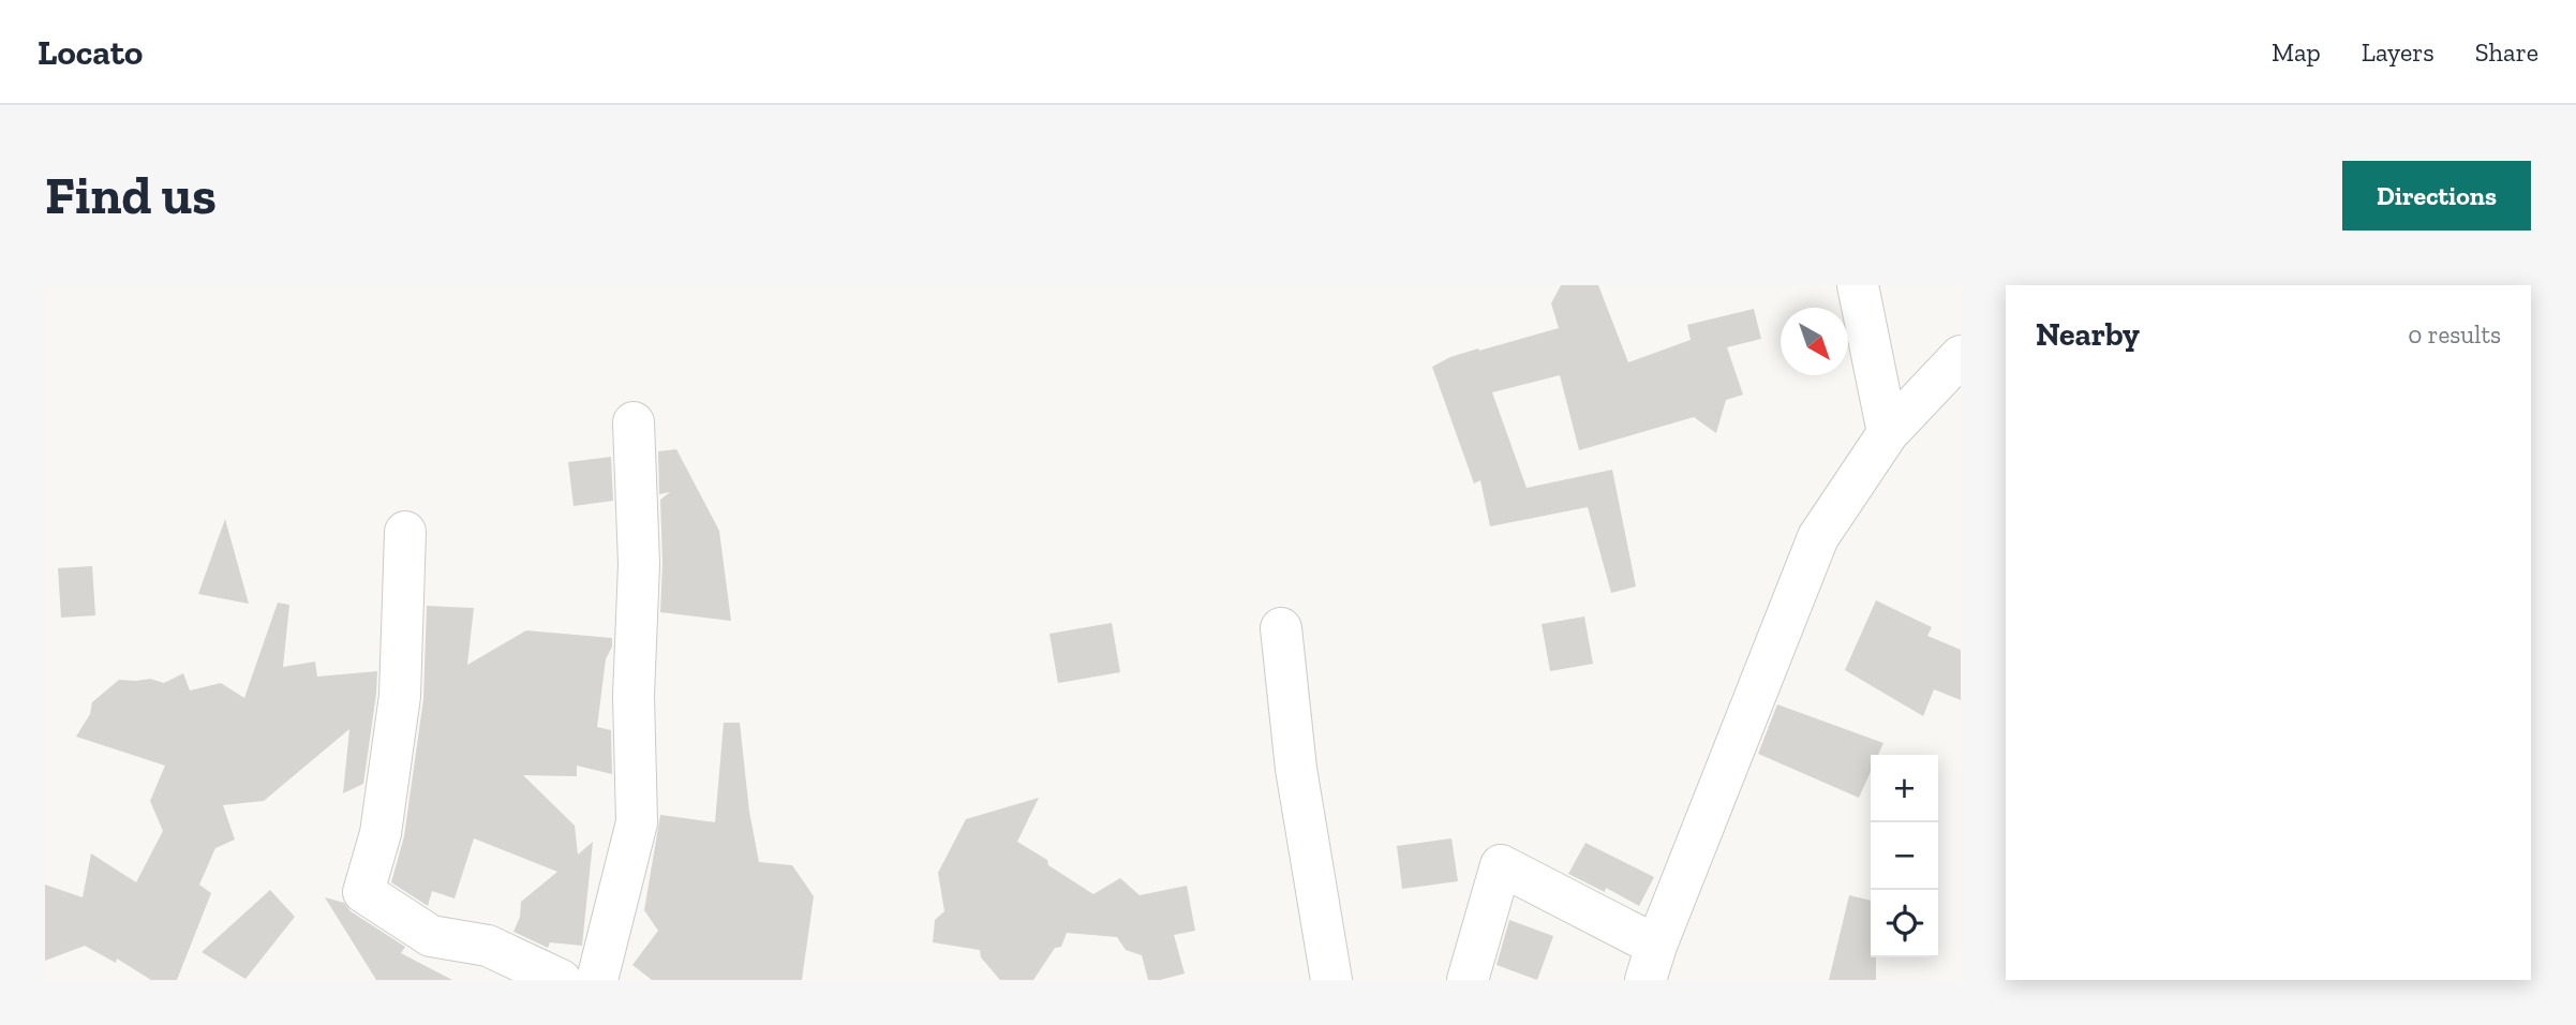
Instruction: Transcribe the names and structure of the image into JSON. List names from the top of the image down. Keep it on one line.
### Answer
{"north":"bottom right","page":{"header":"Locato","nav":["Map","Layers","Share"],"buttons":"Directions","title":"Find us","heading":["Nearby","0 results"],"map_buttons":["+","−"]}}
